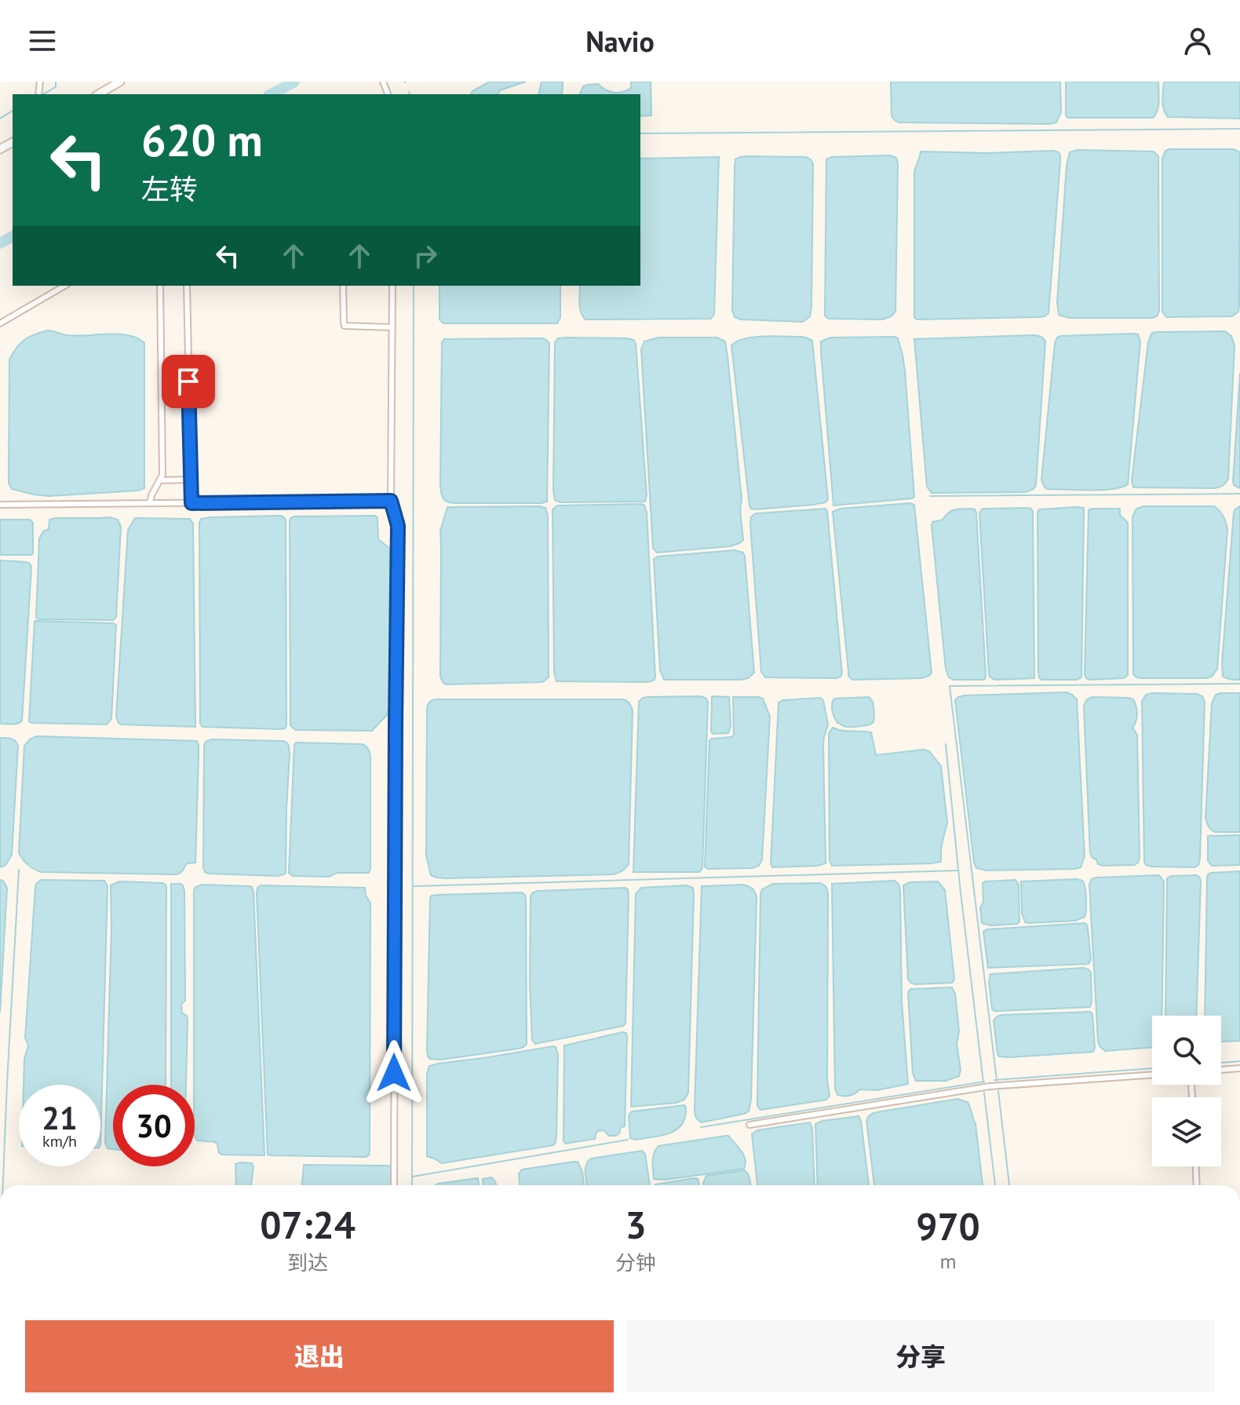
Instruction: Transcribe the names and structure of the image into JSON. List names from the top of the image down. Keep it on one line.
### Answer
{"page":{"header":"Navio","turn":["620 m","左转"],"speed":"21 km/h","limit":"30","eta":["07:24","到达","3","分钟","970","m"],"buttons":["退出","分享"]}}
